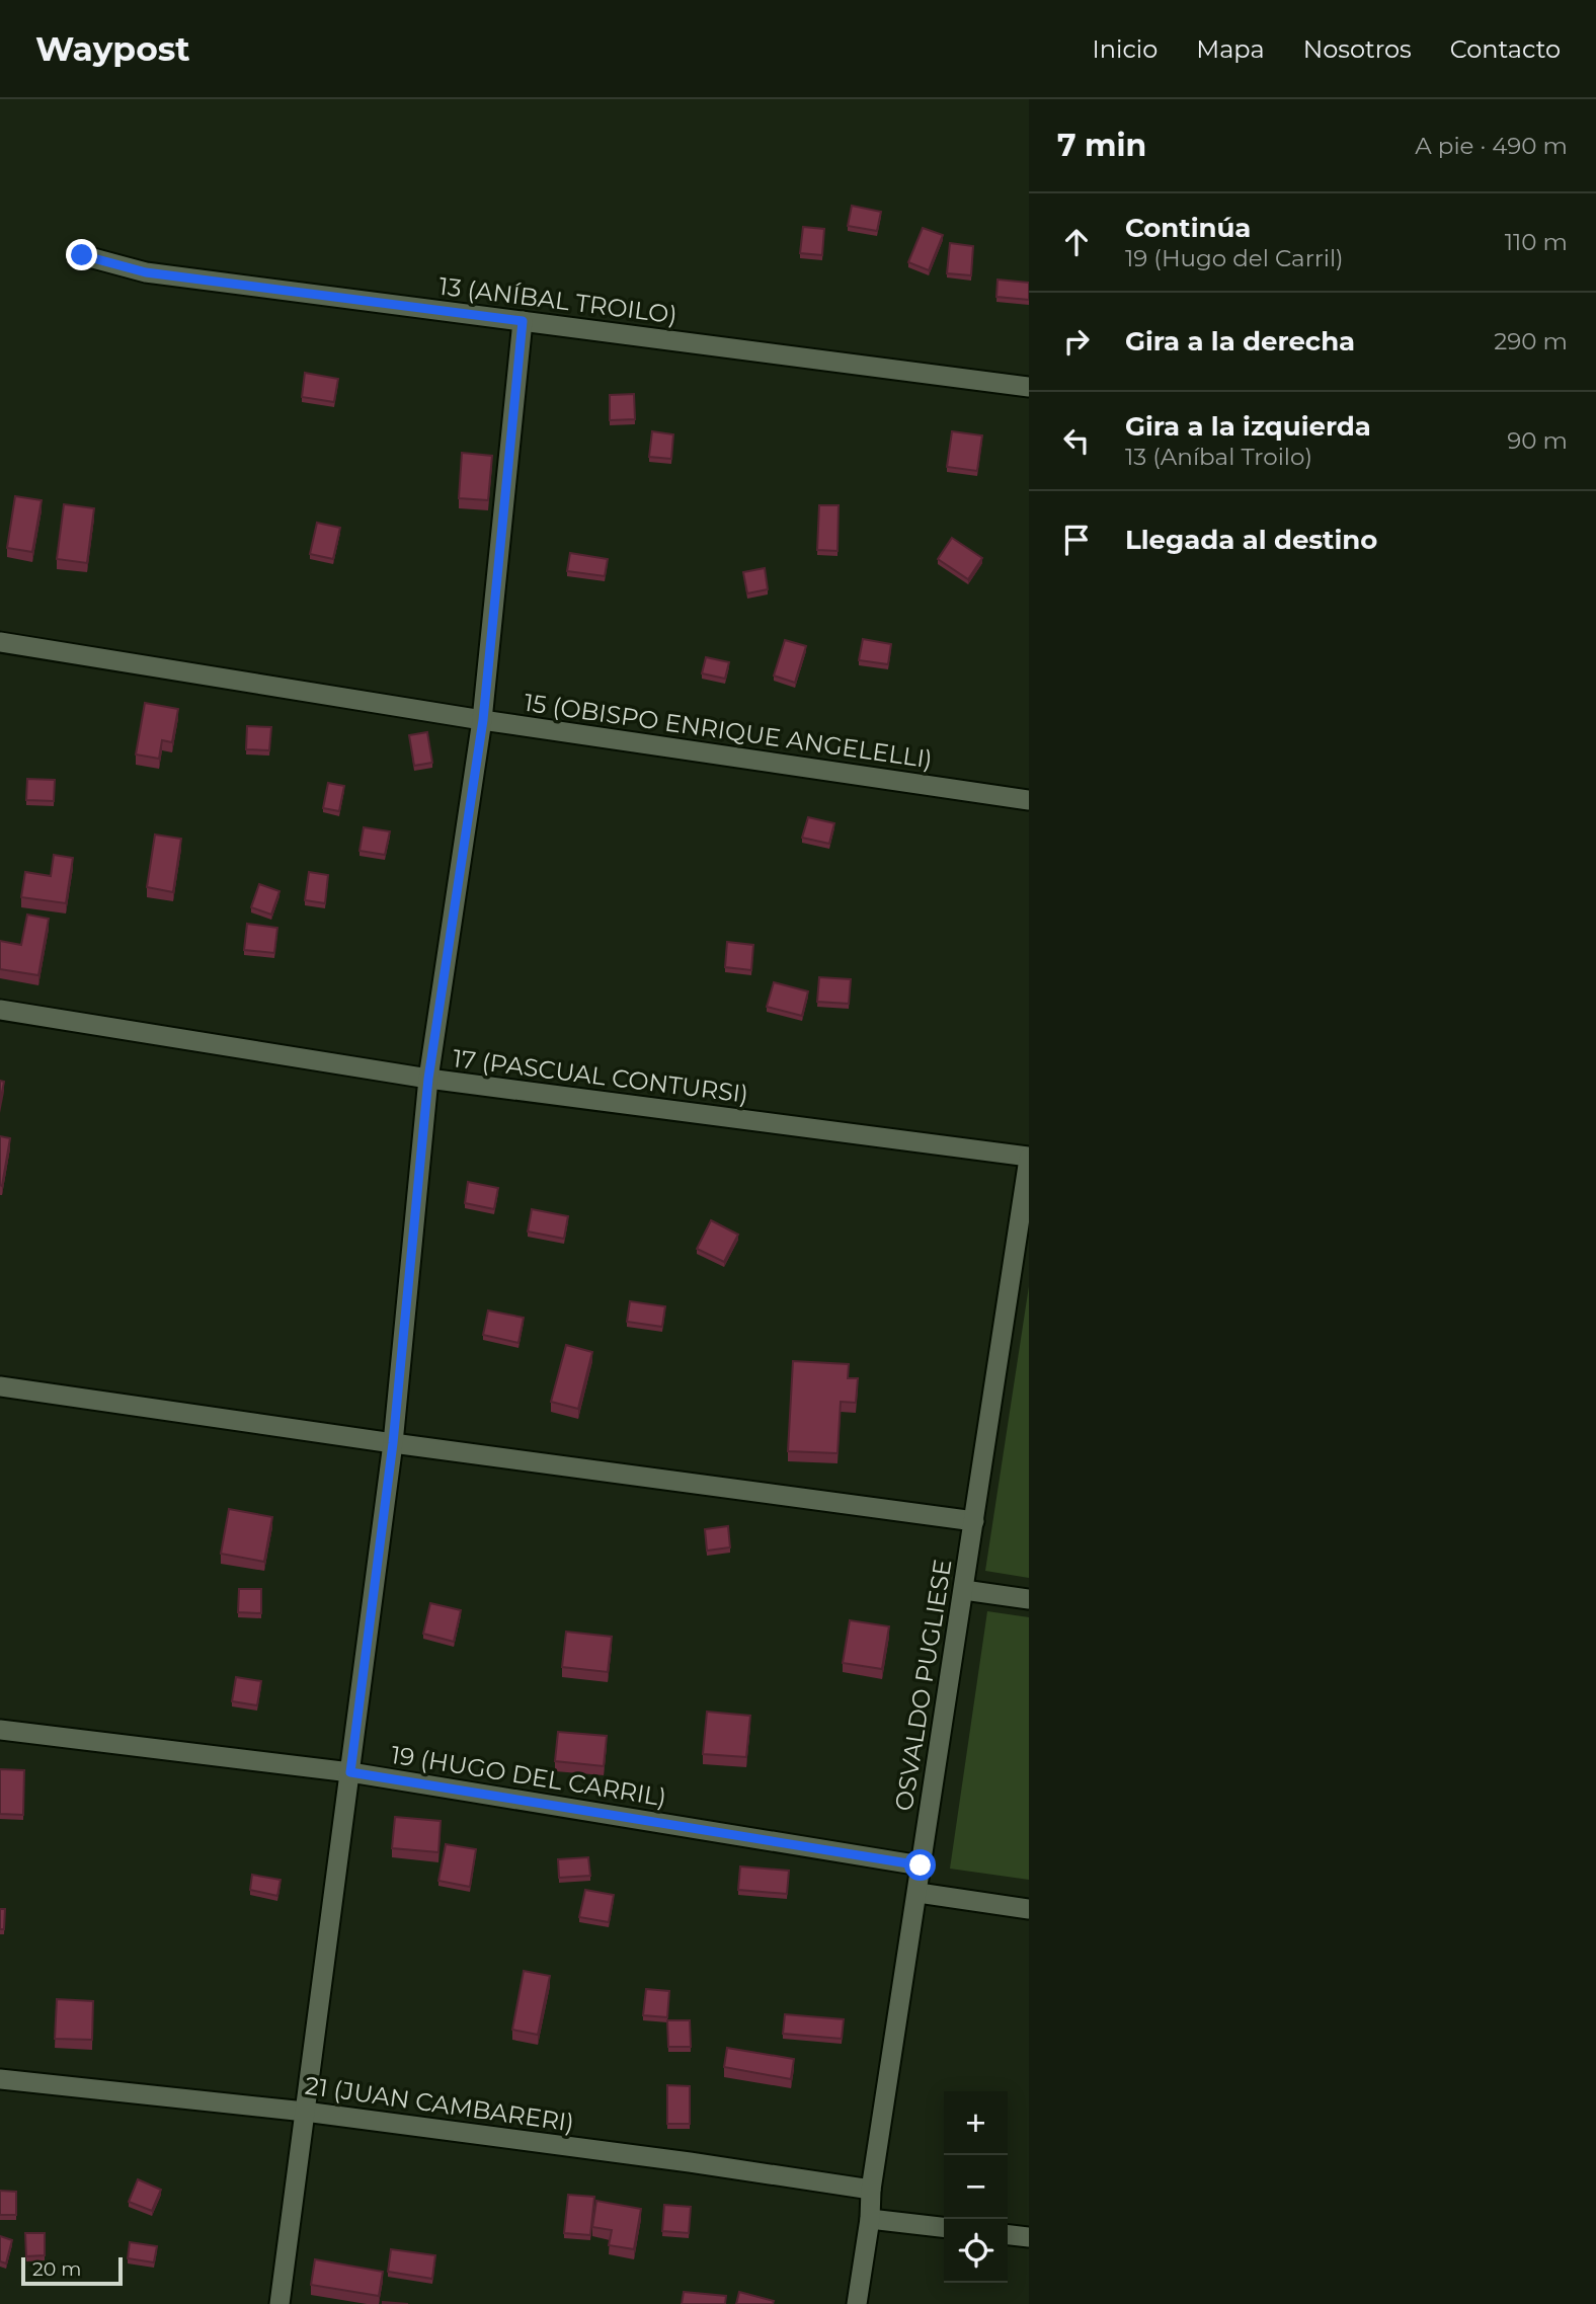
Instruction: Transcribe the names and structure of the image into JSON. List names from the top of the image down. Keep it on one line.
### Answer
{"streets":{"street":["13 (ANÍBAL TROILO)","15 (OBISPO ENRIQUE ANGELELLI)","17 (PASCUAL CONTURSI)","OSVALDO PUGLIESE","19 (HUGO DEL CARRIL)","21 (JUAN CAMBARERI)"]},"crossings":[["17 (PASCUAL CONTURSI)","OSVALDO PUGLIESE"],["OSVALDO PUGLIESE","19 (HUGO DEL CARRIL)"],["OSVALDO PUGLIESE","21 (JUAN CAMBARERI)"]],"scale_bar":"20 m","page":{"header":"Waypost","nav":["Inicio","Mapa","Nosotros","Contacto"],"heading":["7 min","A pie · 490 m"],"list":[["Continúa","19 (Hugo del Carril)","110 m"],["Gira a la derecha","290 m"],["Gira a la izquierda","13 (Aníbal Troilo)","90 m"],"Llegada al destino"],"map_buttons":["+","−"],"scale":"20 m"}}
